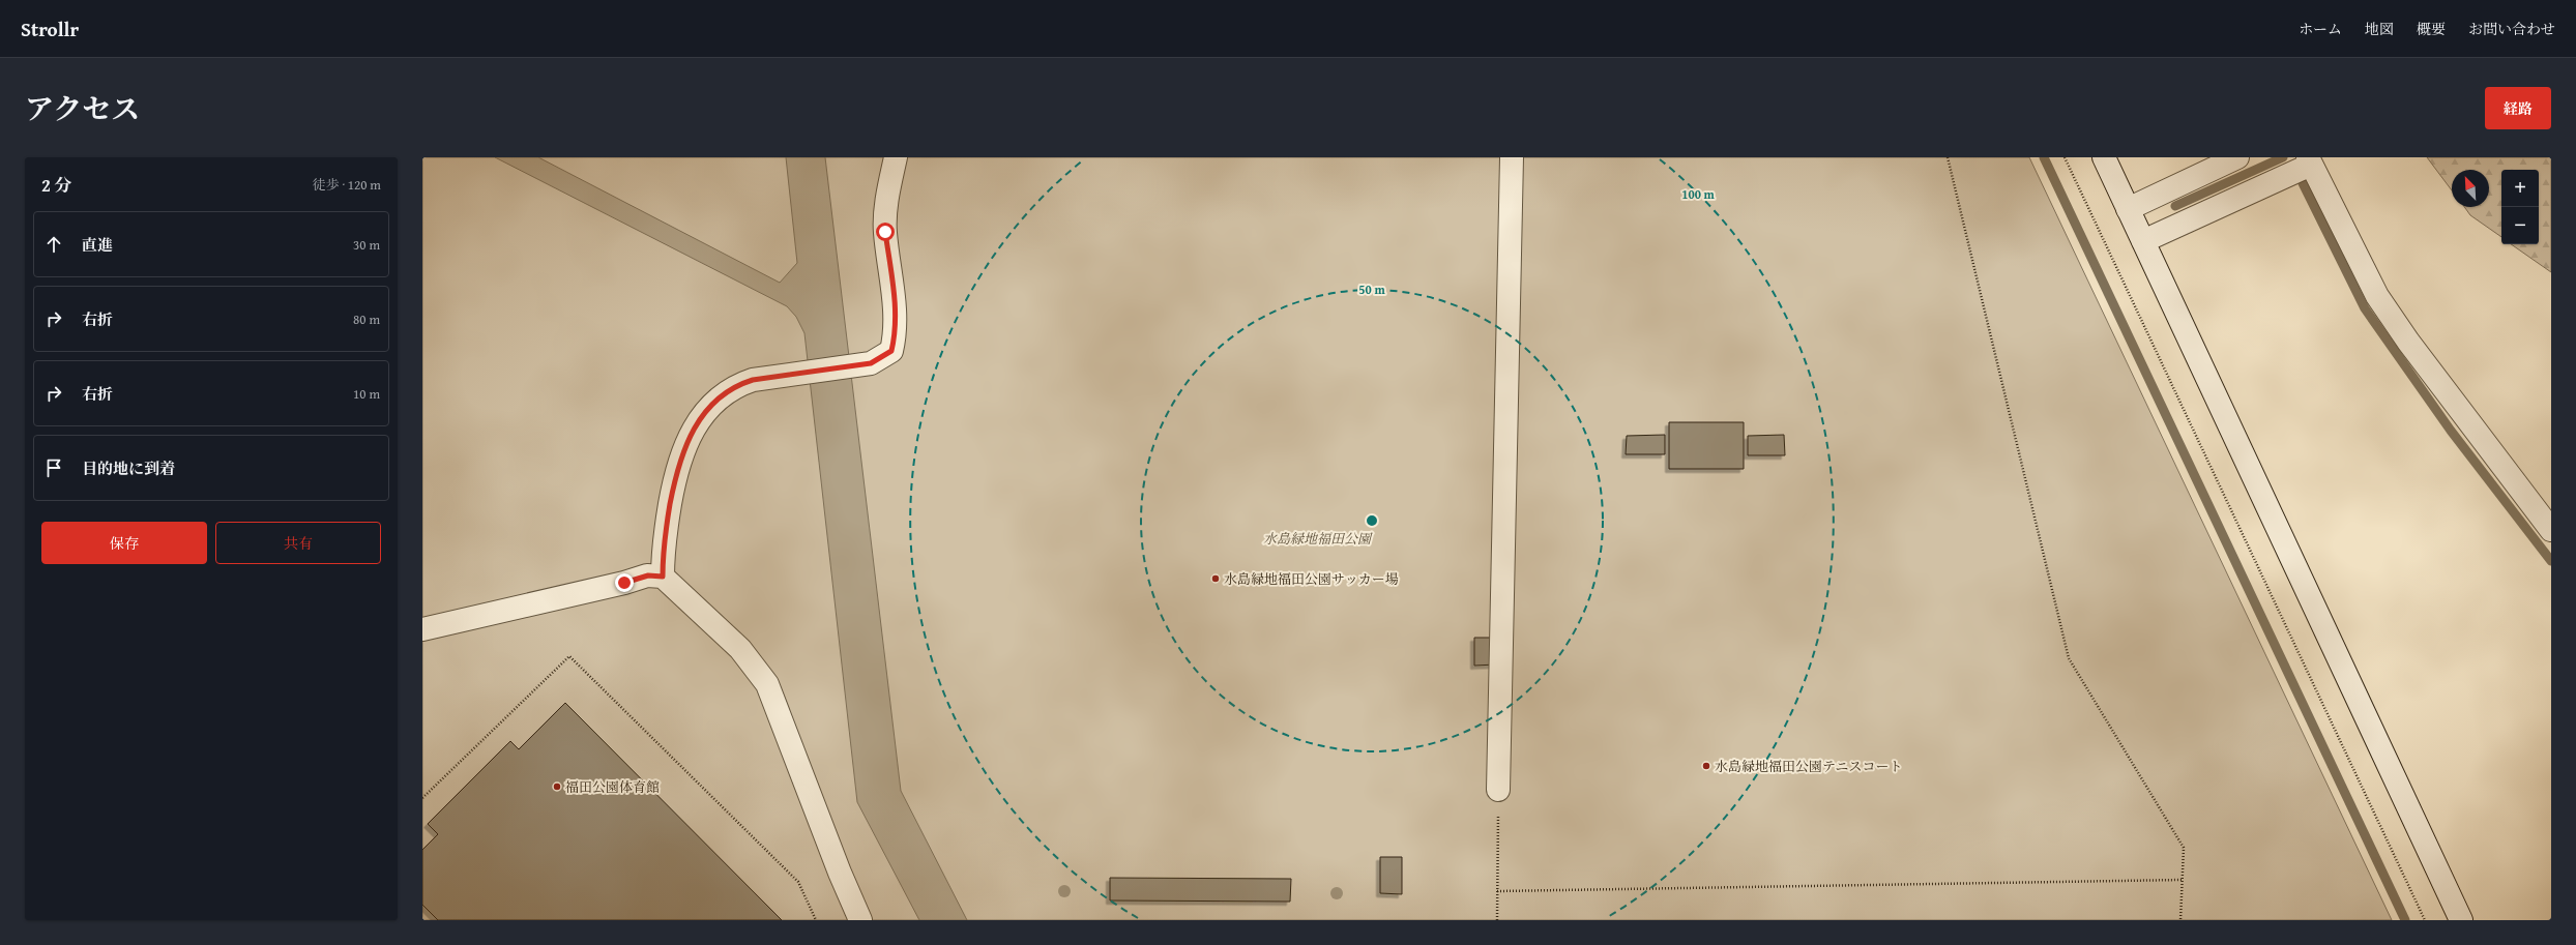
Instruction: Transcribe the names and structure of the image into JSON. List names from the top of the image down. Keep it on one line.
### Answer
{"parks":["水島緑地福田公園"],"places":["水島緑地福田公園サッカー場","水島緑地福田公園テニスコート","福田公園体育館"],"north":"top left","page":{"header":"Strollr","nav":["ホーム","地図","概要","お問い合わせ"],"title":"アクセス","buttons":["経路",["保存","共有"]],"heading":["2 分","徒歩 · 120 m"],"map_buttons":["+","−"],"list":[["直進","30 m"],["右折","80 m"],["右折","10 m"],"目的地に到着"]},"rings":["100 m","50 m"]}
